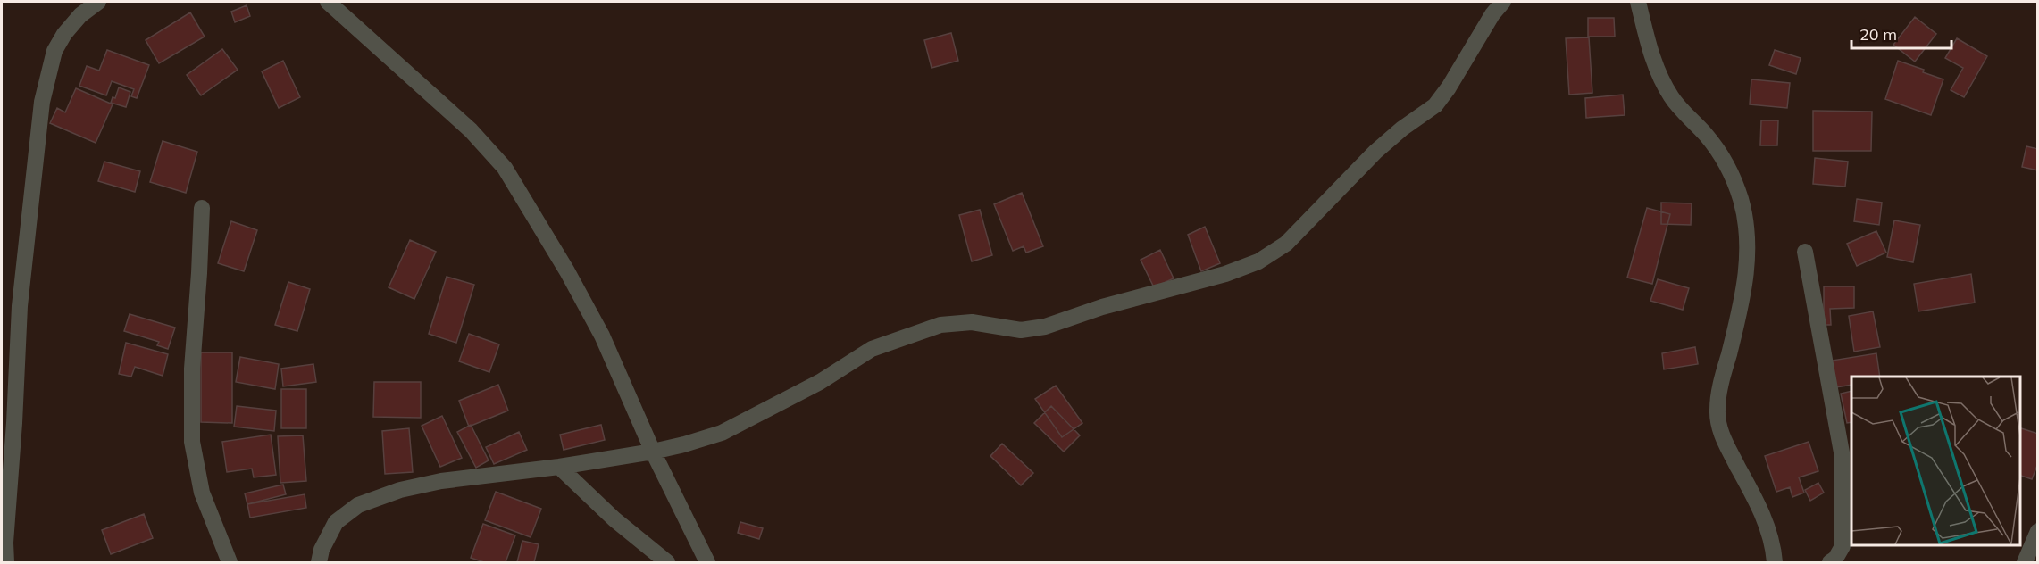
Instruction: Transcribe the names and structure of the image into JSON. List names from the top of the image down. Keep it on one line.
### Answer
{"scale_bar":"20 m"}
